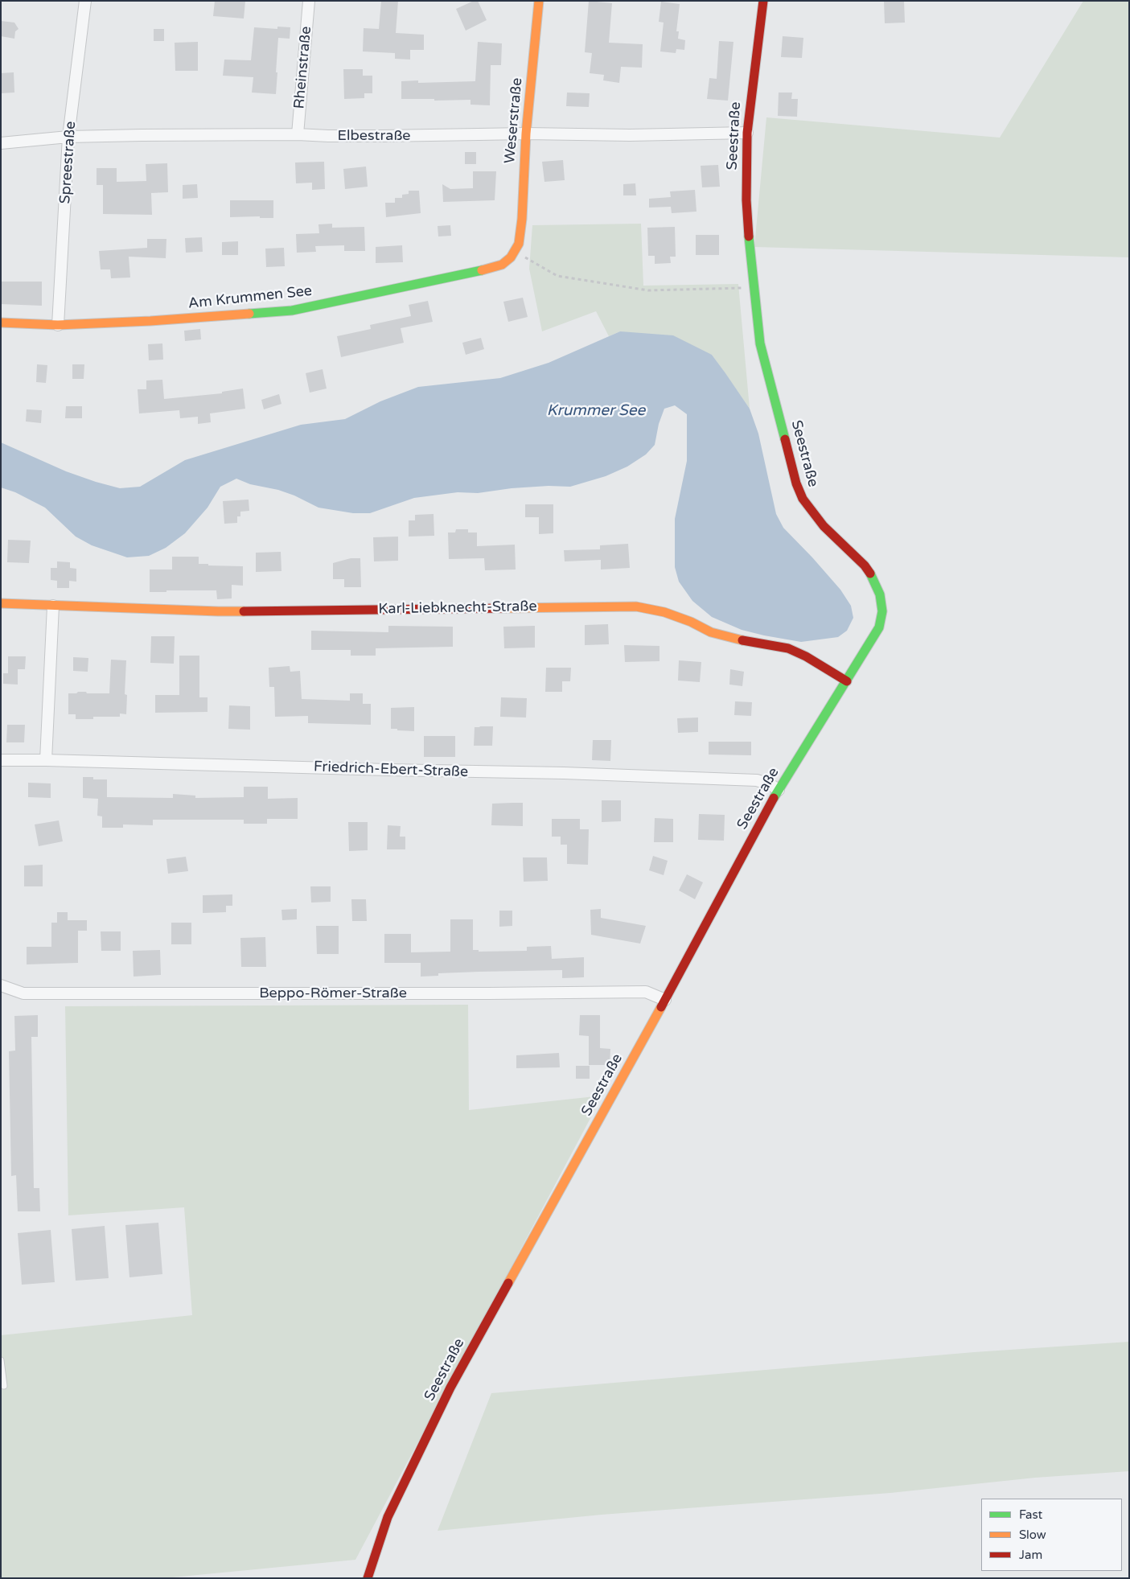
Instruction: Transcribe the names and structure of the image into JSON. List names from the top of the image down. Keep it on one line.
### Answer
{"streets":{"street":["Rheinstraße","Weserstraße","Elbestraße","Seestraße","Spreestraße","Am Krummen See","Karl-Liebknecht-Straße","Friedrich-Ebert-Straße","Beppo-Römer-Straße"]},"crossings":[["Rheinstraße","Elbestraße"],["Weserstraße","Elbestraße"],["Weserstraße","Am Krummen See"],["Elbestraße","Seestraße"],["Elbestraße","Spreestraße"],["Seestraße","Karl-Liebknecht-Straße"],["Seestraße","Friedrich-Ebert-Straße"],["Seestraße","Beppo-Römer-Straße"],["Spreestraße","Am Krummen See"]],"water":["Krummer See"],"legend":["Fast","Slow","Jam"]}
